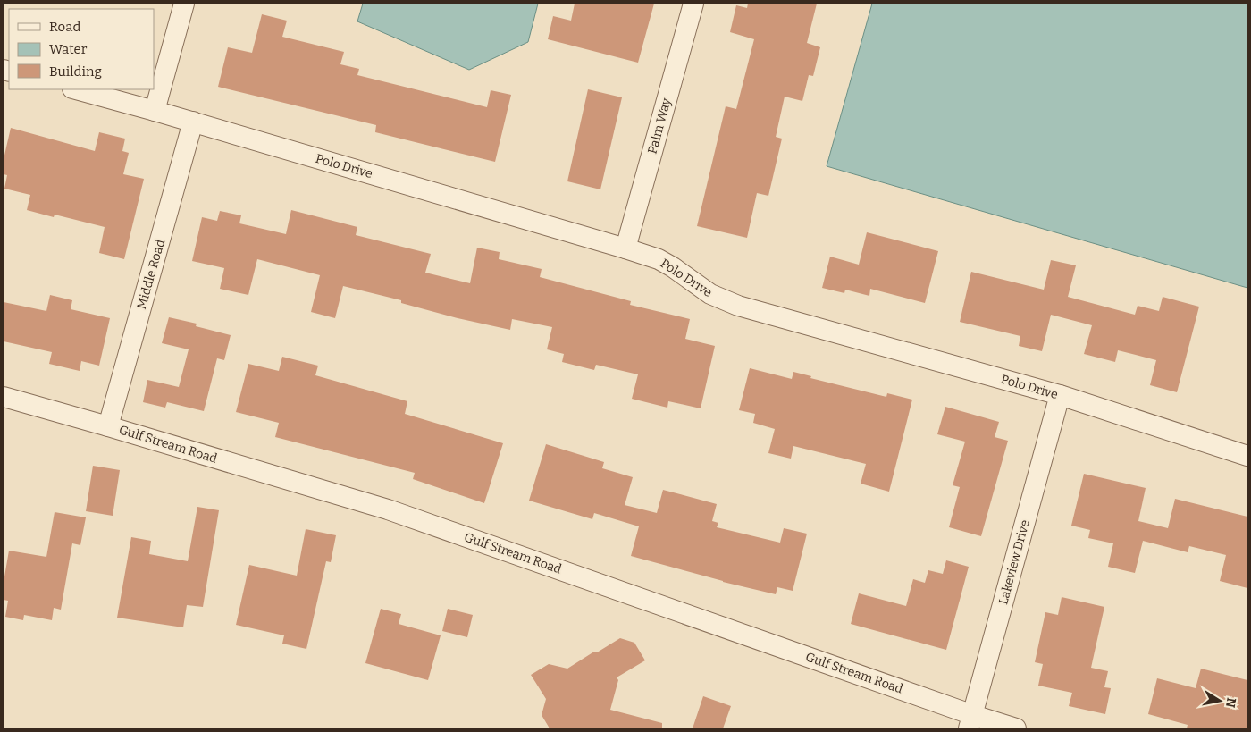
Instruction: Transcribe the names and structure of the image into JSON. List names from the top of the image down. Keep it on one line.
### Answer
{"streets":{"street":["Palm Way","Polo Drive","Middle Road","Gulf Stream Road","Lakeview Drive"]},"crossings":[["Palm Way","Polo Drive"],["Polo Drive","Middle Road"],["Polo Drive","Lakeview Drive"],["Middle Road","Gulf Stream Road"],["Gulf Stream Road","Lakeview Drive"]],"legend":["Road","Water","Building"],"north":"right"}
